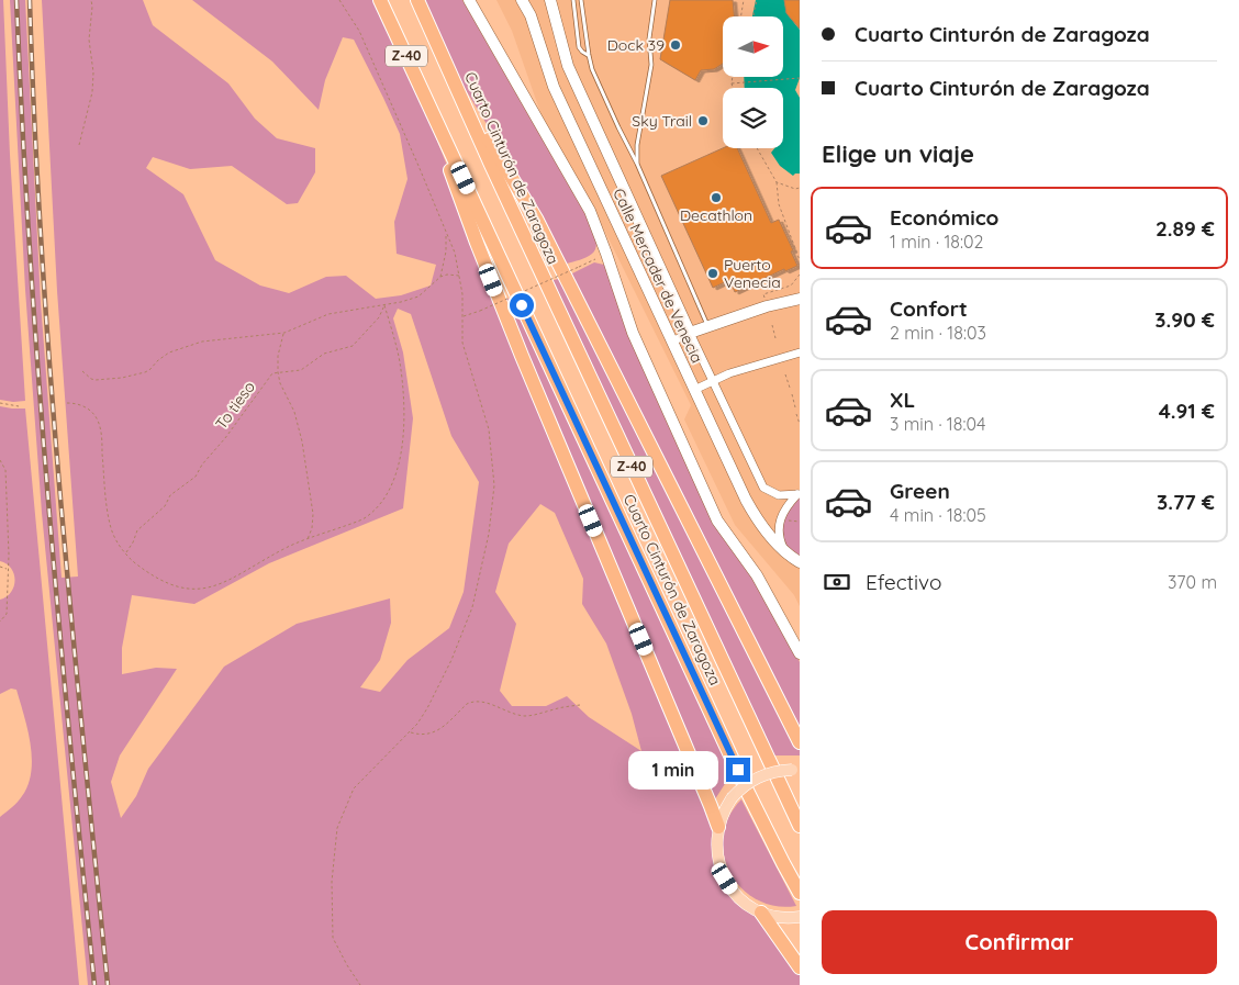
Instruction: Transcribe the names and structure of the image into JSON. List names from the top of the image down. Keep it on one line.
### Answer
{"streets":{"highway":["Z-40","Cuarto Cinturón de Zaragoza"],"street":["Calle Mercader de Venecia"],"path":["To tieso"]},"places":["Dock 39","Sky Trail","Decathlon","Puerto Venecia"],"north":"right","page":{"banner":["Cuarto Cinturón de Zaragoza","Cuarto Cinturón de Zaragoza"],"heading":"Elige un viaje","list":[{"name":"Económico","note":"1 min · 18:02","value":"2.89 €"},{"name":"Confort","note":"2 min · 18:03","value":"3.90 €"},{"name":"XL","note":"3 min · 18:04","value":"4.91 €"},{"name":"Green","note":"4 min · 18:05","value":"3.77 €"}],"pay":["Efectivo","370 m"],"bubble":"1 min","buttons":"Confirmar"}}
